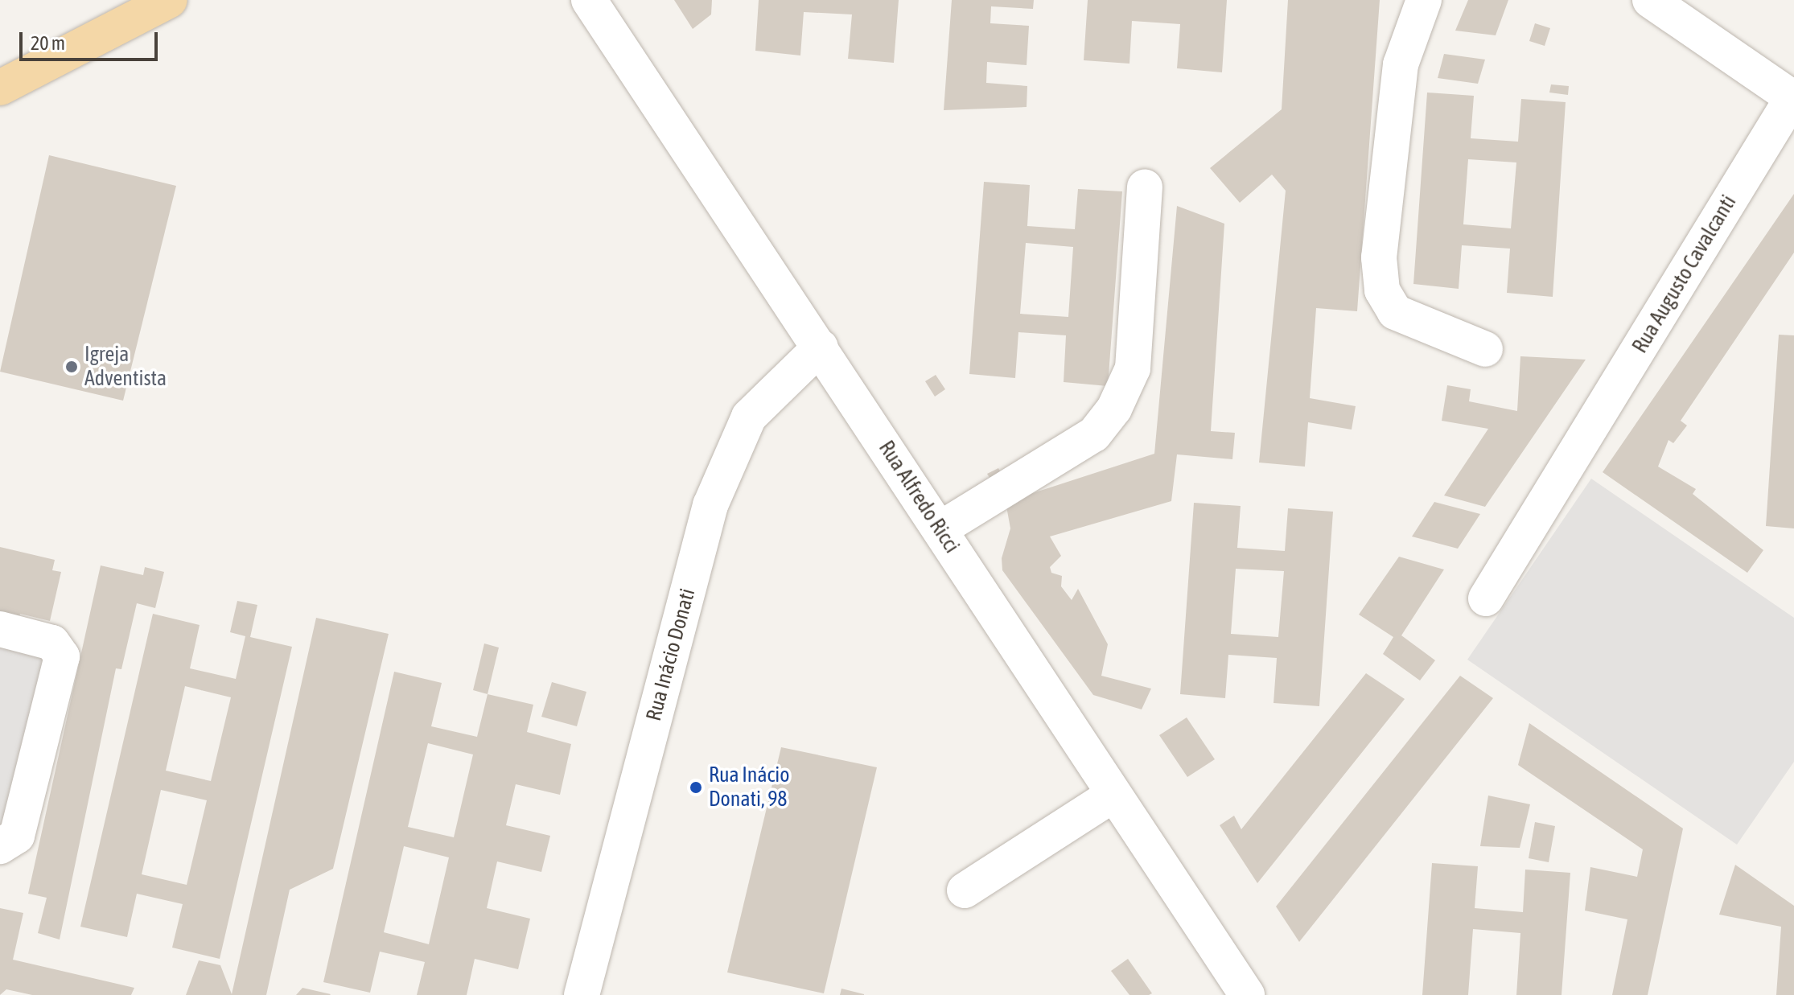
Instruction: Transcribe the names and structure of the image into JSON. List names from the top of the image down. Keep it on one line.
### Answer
{"streets":{"street":["Rua Augusto Cavalcanti","Rua Alfredo Ricci","Rua Inácio Donati"]},"crossings":[["Rua Alfredo Ricci","Rua Inácio Donati"]],"places":["Igreja Adventista","Rua Inácio Donati, 98"],"scale_bar":"20 m"}
